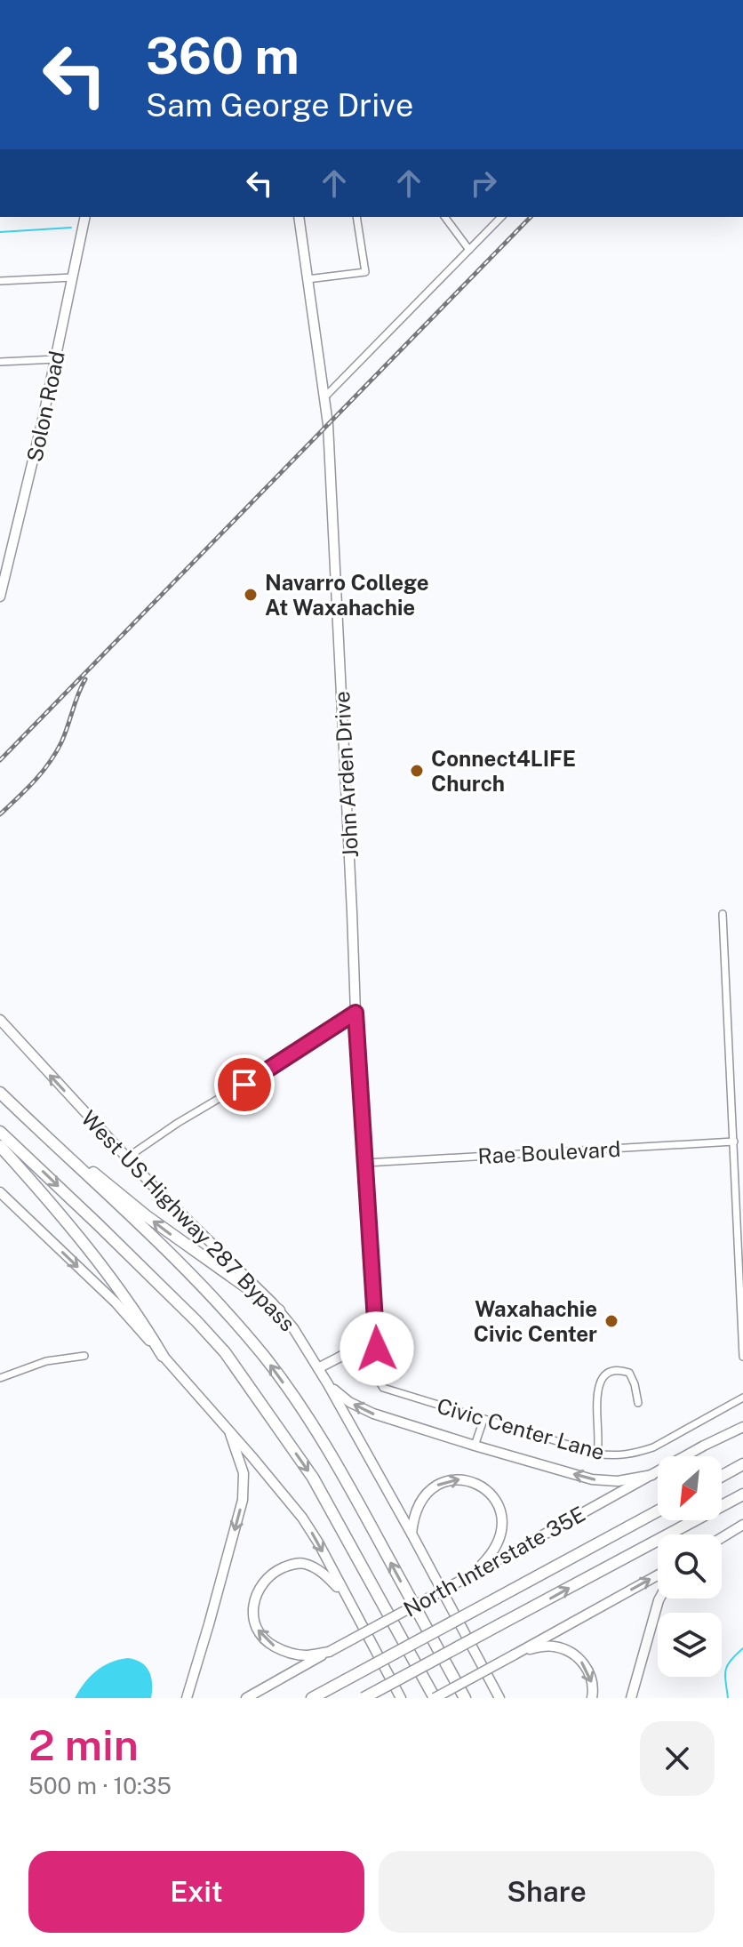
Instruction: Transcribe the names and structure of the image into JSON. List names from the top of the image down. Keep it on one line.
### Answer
{"streets":{"main road":["Solon Road","John Arden Drive","West US Highway 287 Bypass","North Interstate 35E"],"street":["Rae Boulevard","Civic Center Lane"]},"crossings":[["John Arden Drive","Rae Boulevard"],["John Arden Drive","Civic Center Lane"]],"places":["Navarro College At Waxahachie","Connect4LIFE Church","Waxahachie Civic Center"],"north":"bottom left","page":{"turn":["360 m","Sam George Drive"],"heading":["2 min","500 m · 10:35"],"buttons":["Exit","Share"]}}
